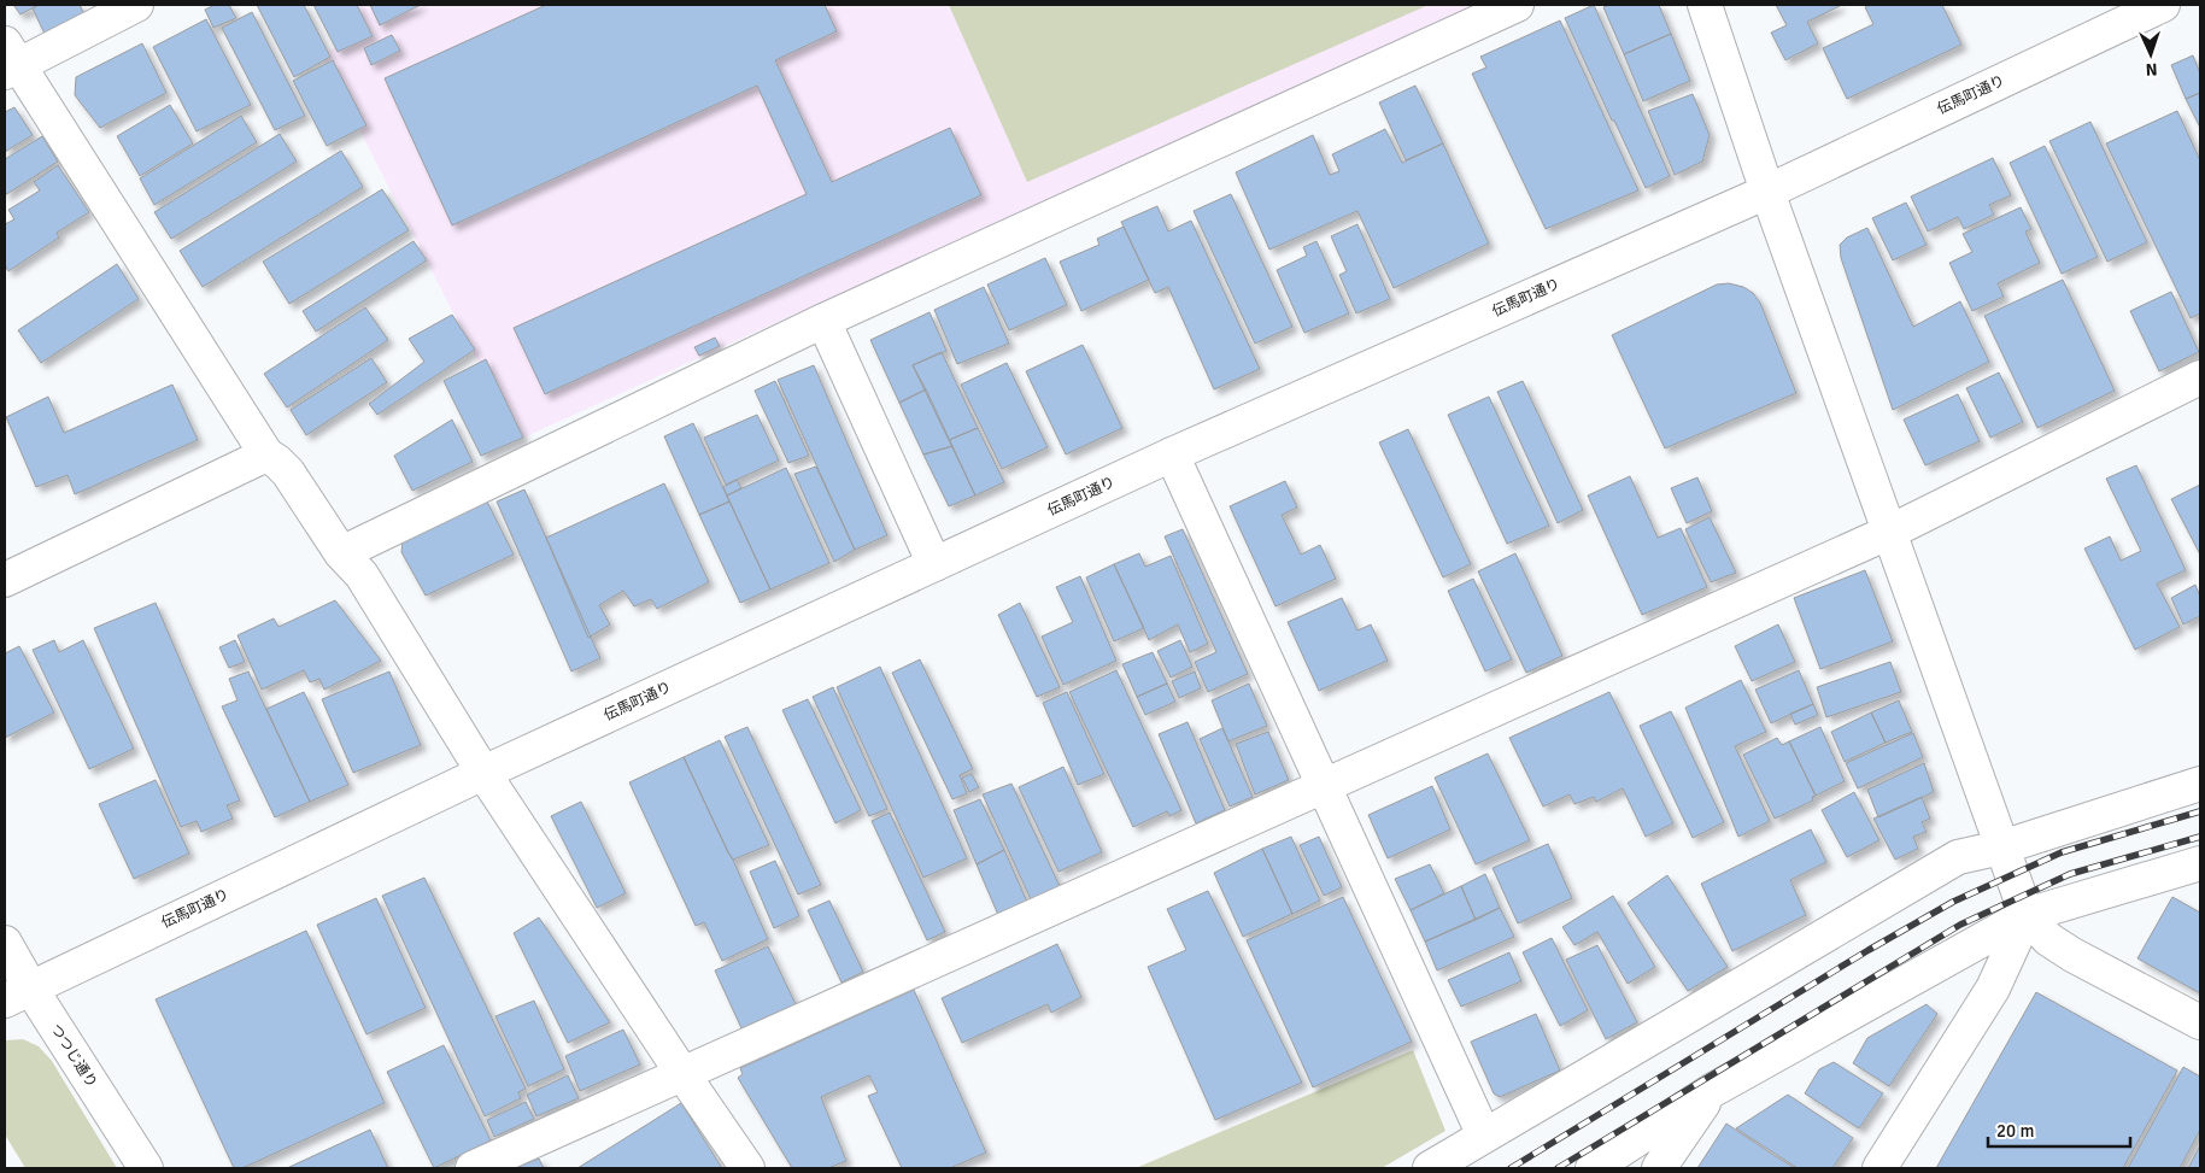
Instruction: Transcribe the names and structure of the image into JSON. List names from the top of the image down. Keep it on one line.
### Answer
{"streets":{"street":["伝馬町通り","つつじ通り"]},"crossings":[["伝馬町通り","つつじ通り"]],"scale_bar":"20 m","north":"bottom"}
